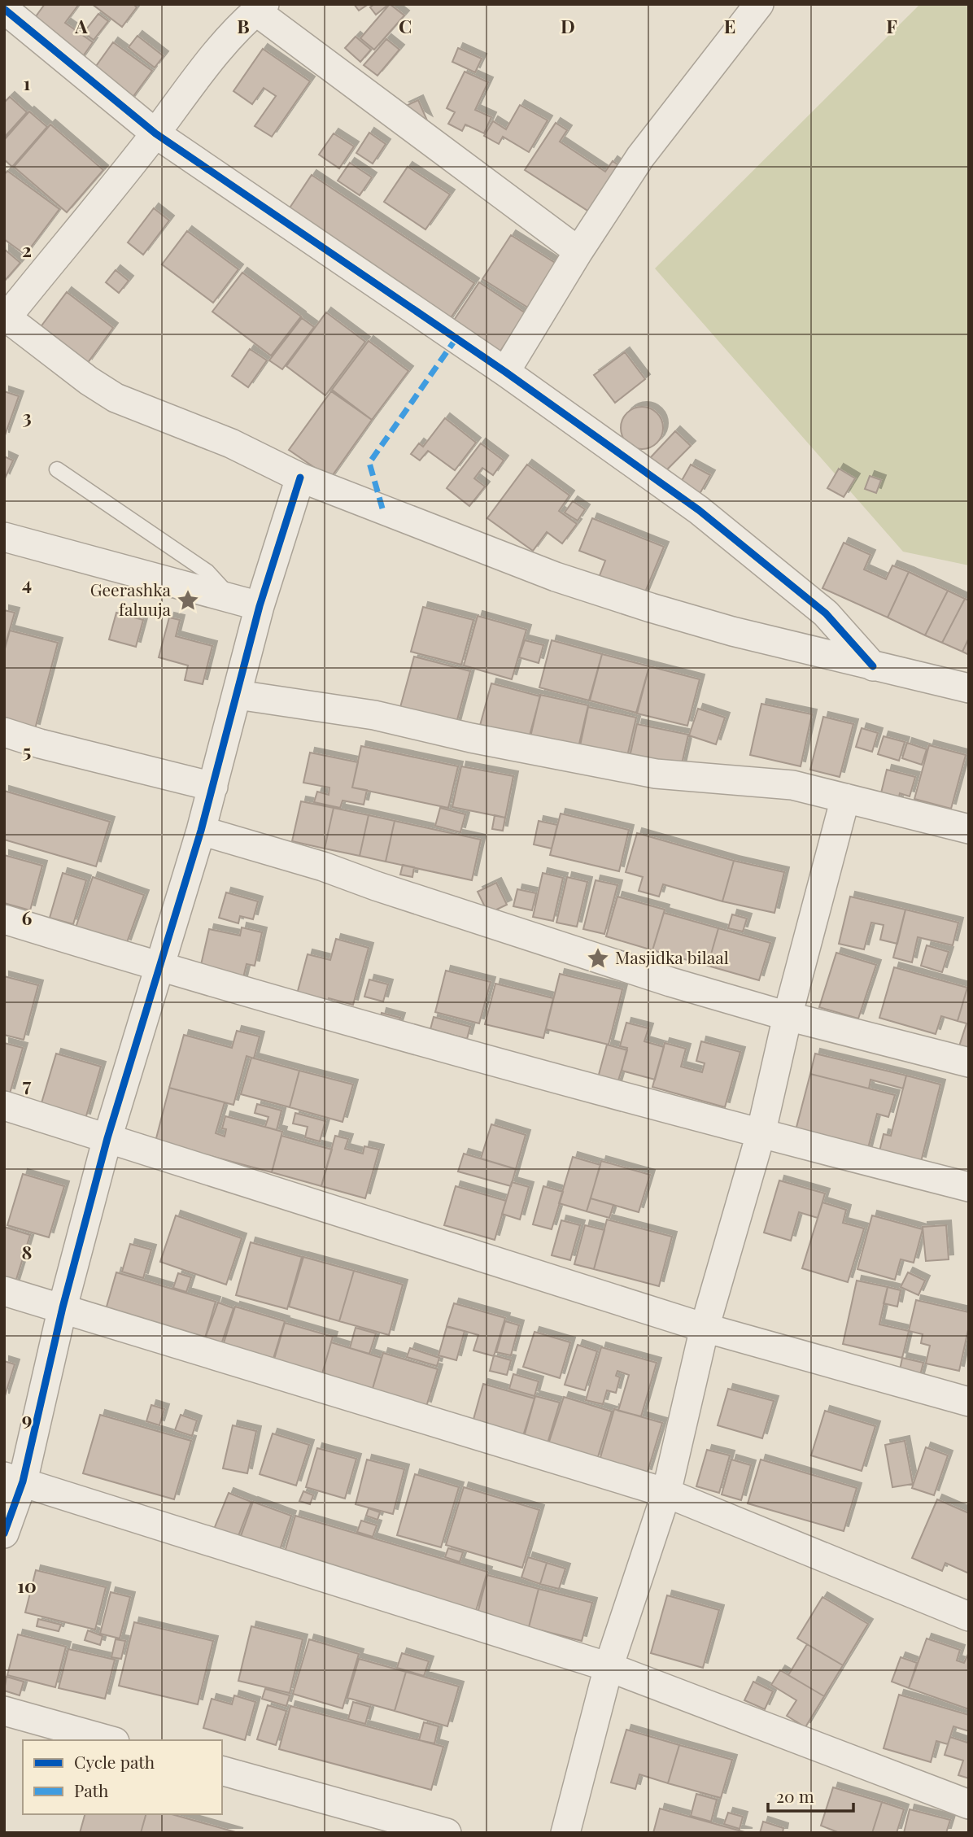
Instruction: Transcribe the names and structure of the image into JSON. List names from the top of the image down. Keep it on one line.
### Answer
{"places":{"place":["Geerashka faluuja","Masjidka bilaal"]},"legend":["Cycle path","Path"],"scale_bar":"20 m","grid":{"columns":["A","B","C","D","E","F"],"rows":["1","2","3","4","5","6","7","8","9","10"]}}
